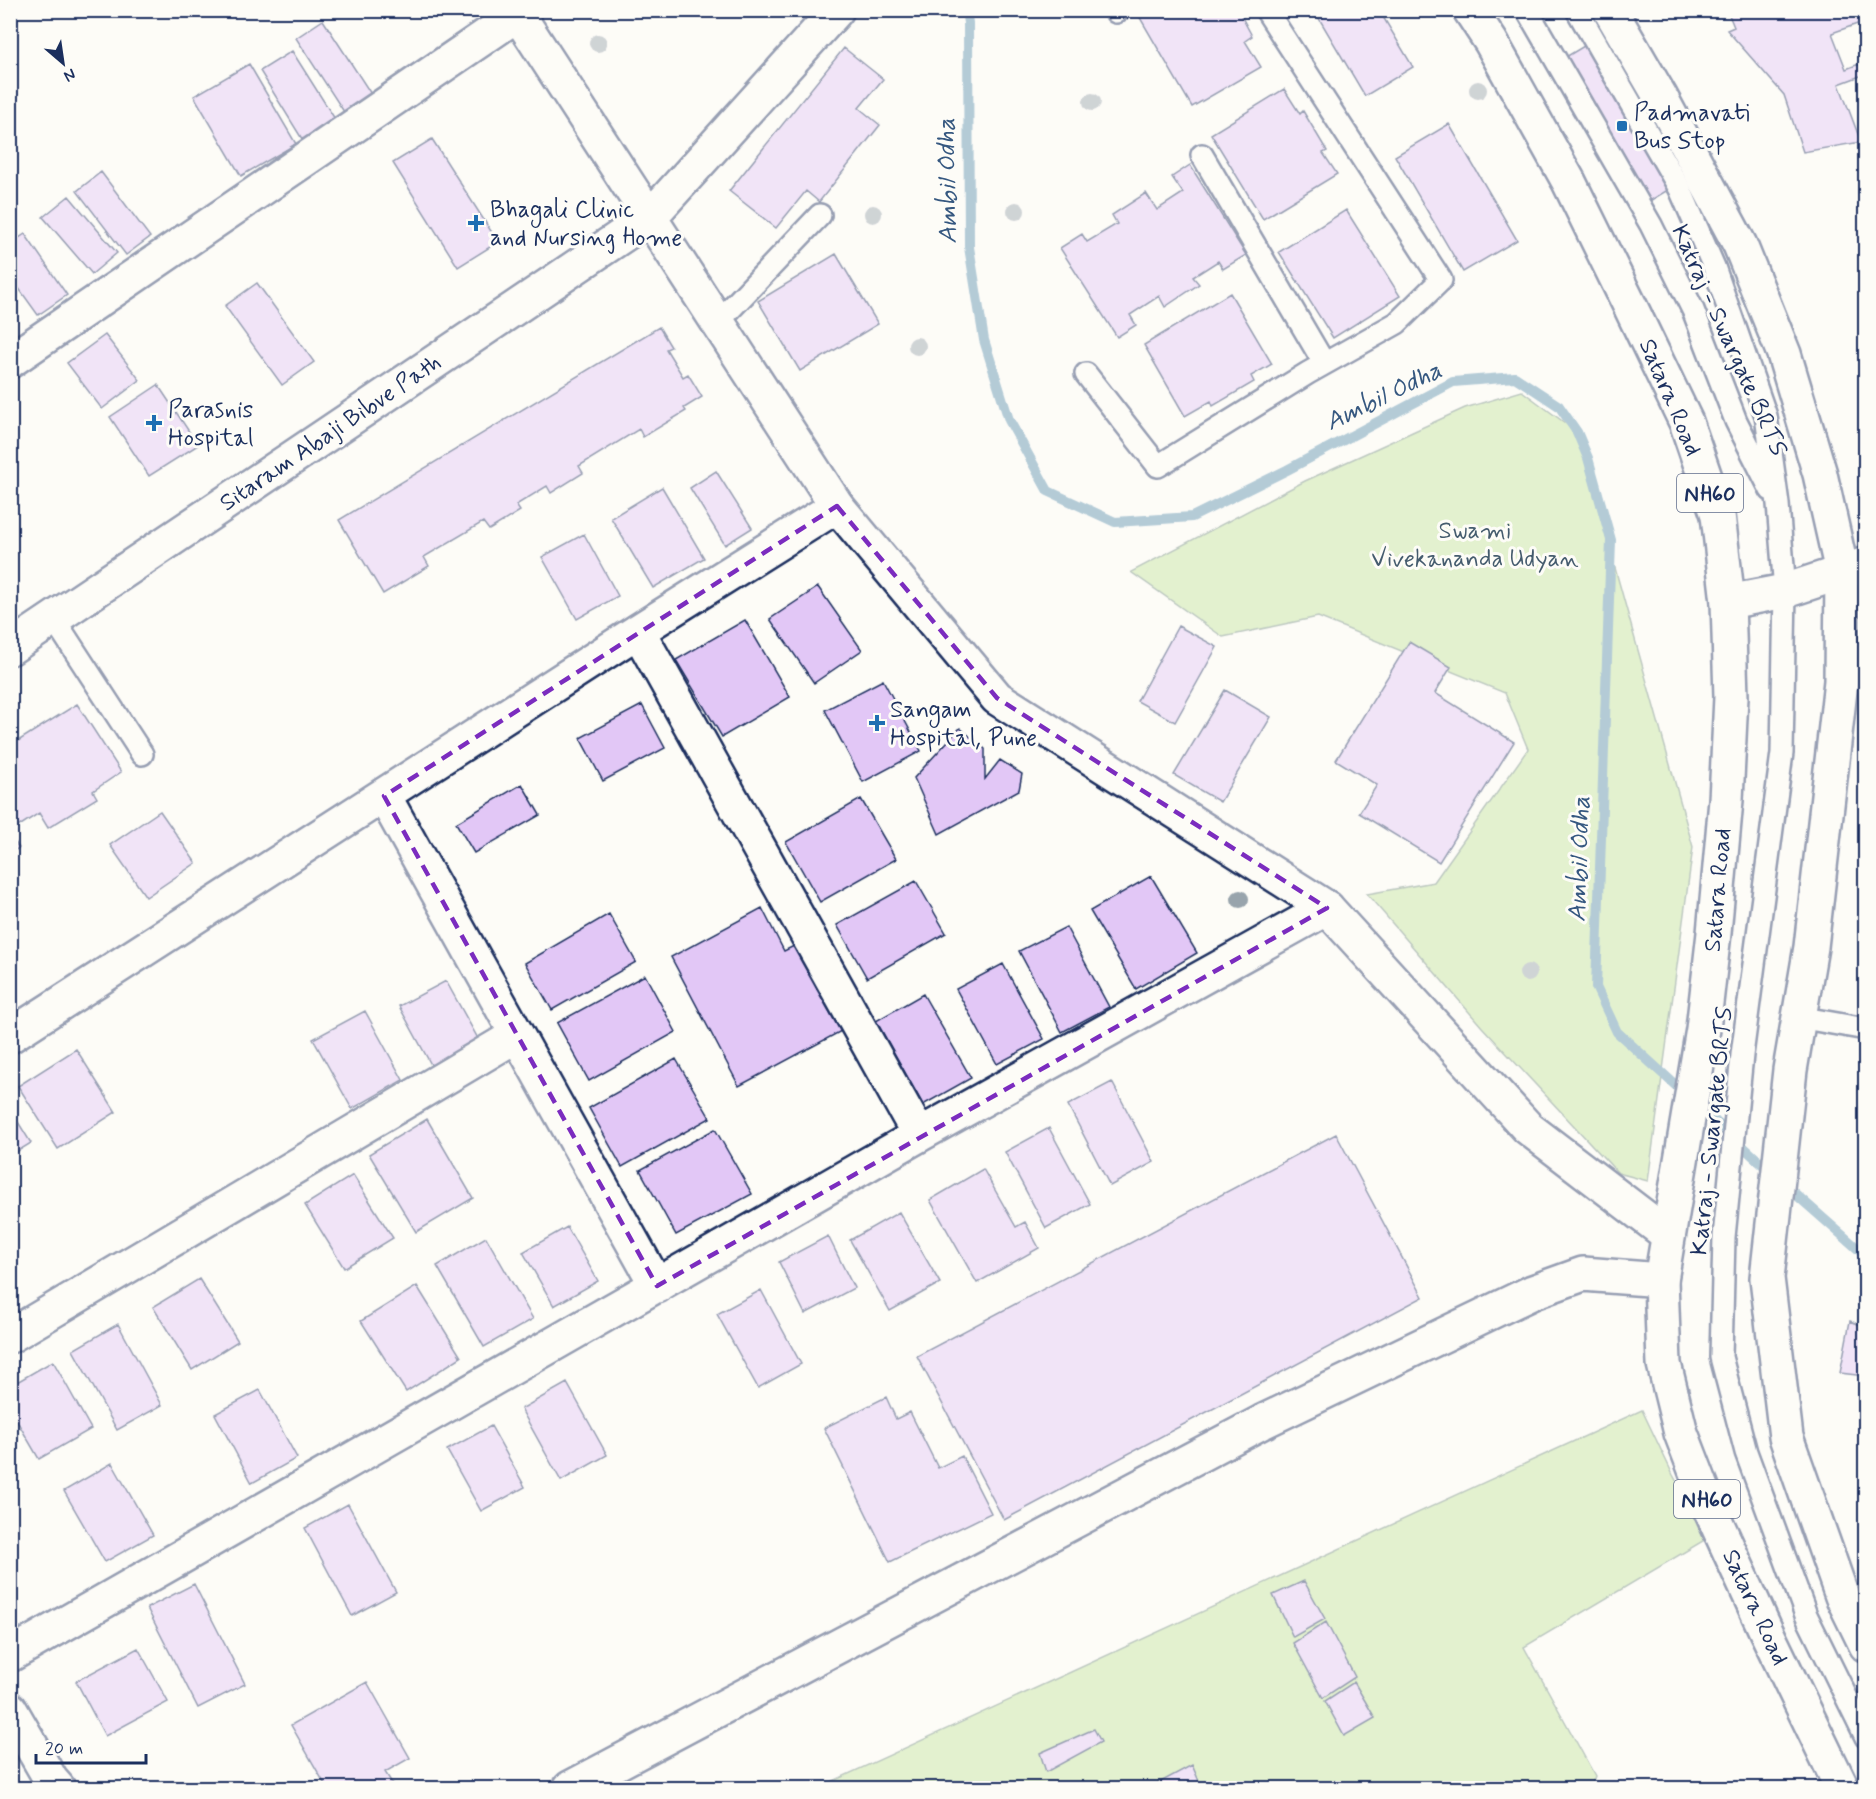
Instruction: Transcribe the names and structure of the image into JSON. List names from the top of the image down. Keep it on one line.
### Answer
{"streets":{"main road":["Satara Road","Sitaram Abaji Bibve Path","NH60"],"lane":["Katraj - Swargate BRTS"]},"water":["Ambil Odha"],"parks":["Swami Vivekananda Udyan"],"places":{"transit":["Padmavati Bus Stop"],"health":["Bhagali Clinic and Nursing Home","Parasnis Hospital","Sangam Hospital, Pune"]},"scale_bar":"20 m","north":"bottom right"}
